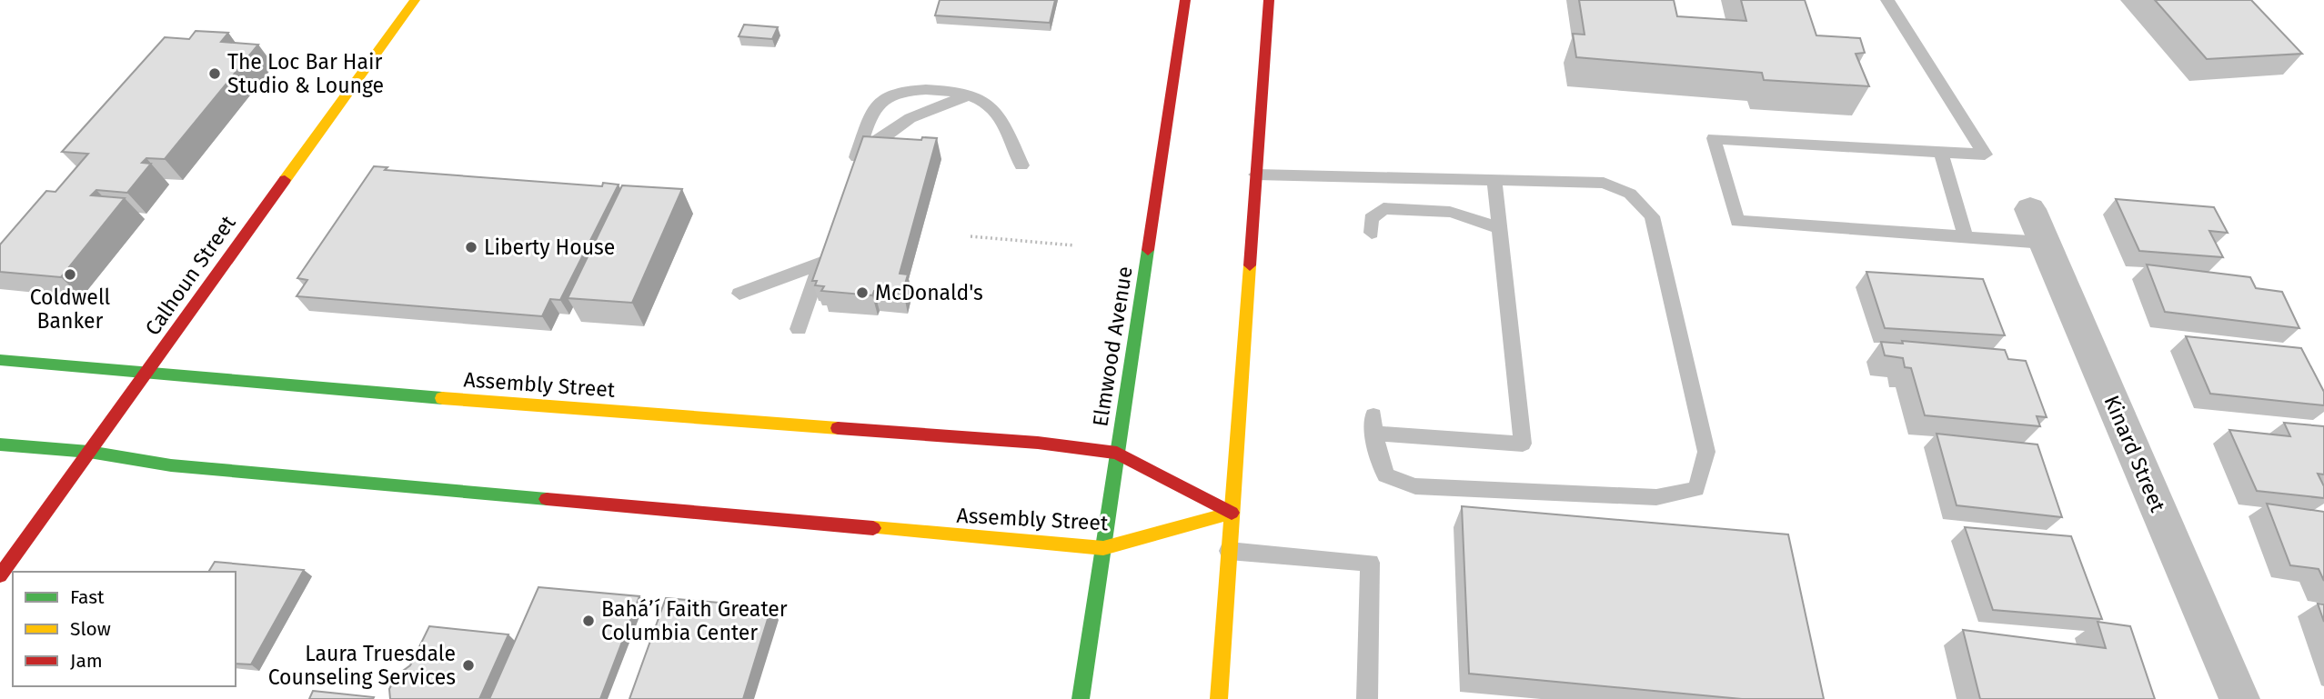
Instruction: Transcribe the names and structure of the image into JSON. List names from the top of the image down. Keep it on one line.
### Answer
{"streets":{"main road":["Calhoun Street","Elmwood Avenue","Assembly Street"],"street":["Kinard Street"]},"crossings":[["Calhoun Street","Assembly Street"],["Elmwood Avenue","Assembly Street"]],"places":["The Loc Bar Hair Studio & Lounge","Liberty House","Coldwell Banker","McDonald's","Bahá’í Faith Greater Columbia Center","Laura Truesdale Counseling Services"],"legend":["Fast","Slow","Jam"]}
